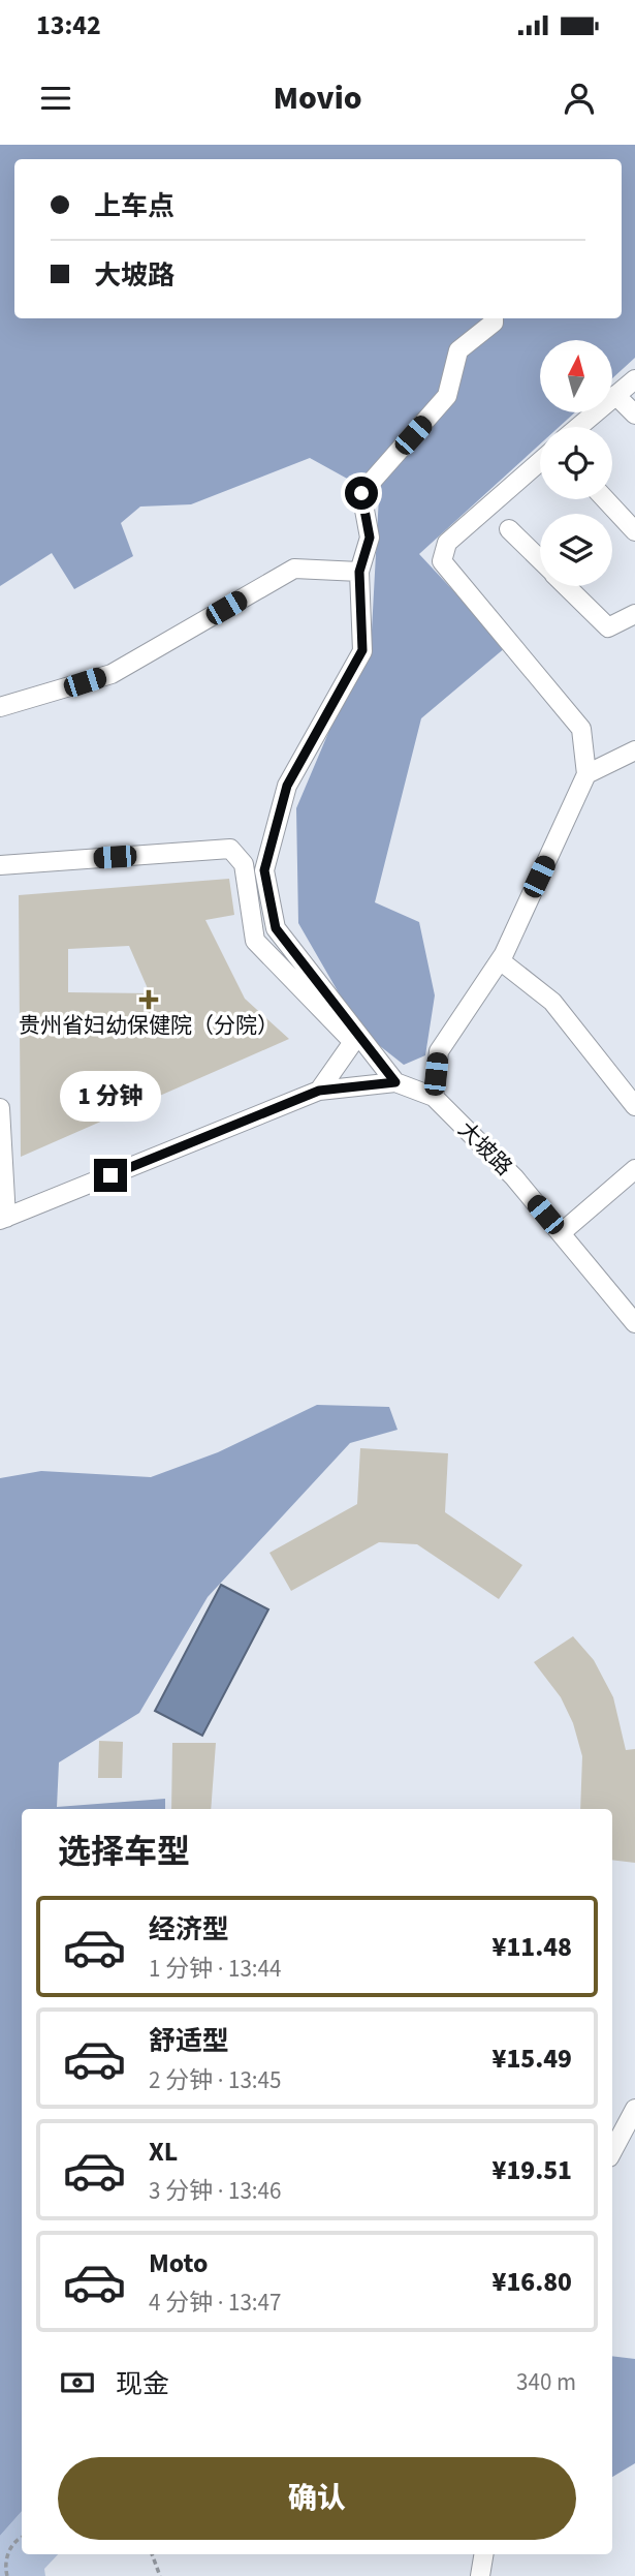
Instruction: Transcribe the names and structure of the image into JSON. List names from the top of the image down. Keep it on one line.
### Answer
{"streets":{"street":["大坡路"]},"places":{"health":["贵州省妇幼保健院（分院）"]},"north":"top","page":{"status":"13:42","header":"Movio","banner":["上车点","大坡路"],"bubble":"1 分钟","heading":"选择车型","list":[{"name":"经济型","note":"1 分钟 · 13:44","value":"¥11.48"},{"name":"舒适型","note":"2 分钟 · 13:45","value":"¥15.49"},{"name":"XL","note":"3 分钟 · 13:46","value":"¥19.51"},{"name":"Moto","note":"4 分钟 · 13:47","value":"¥16.80"}],"pay":["现金","340 m"],"buttons":"确认"}}
